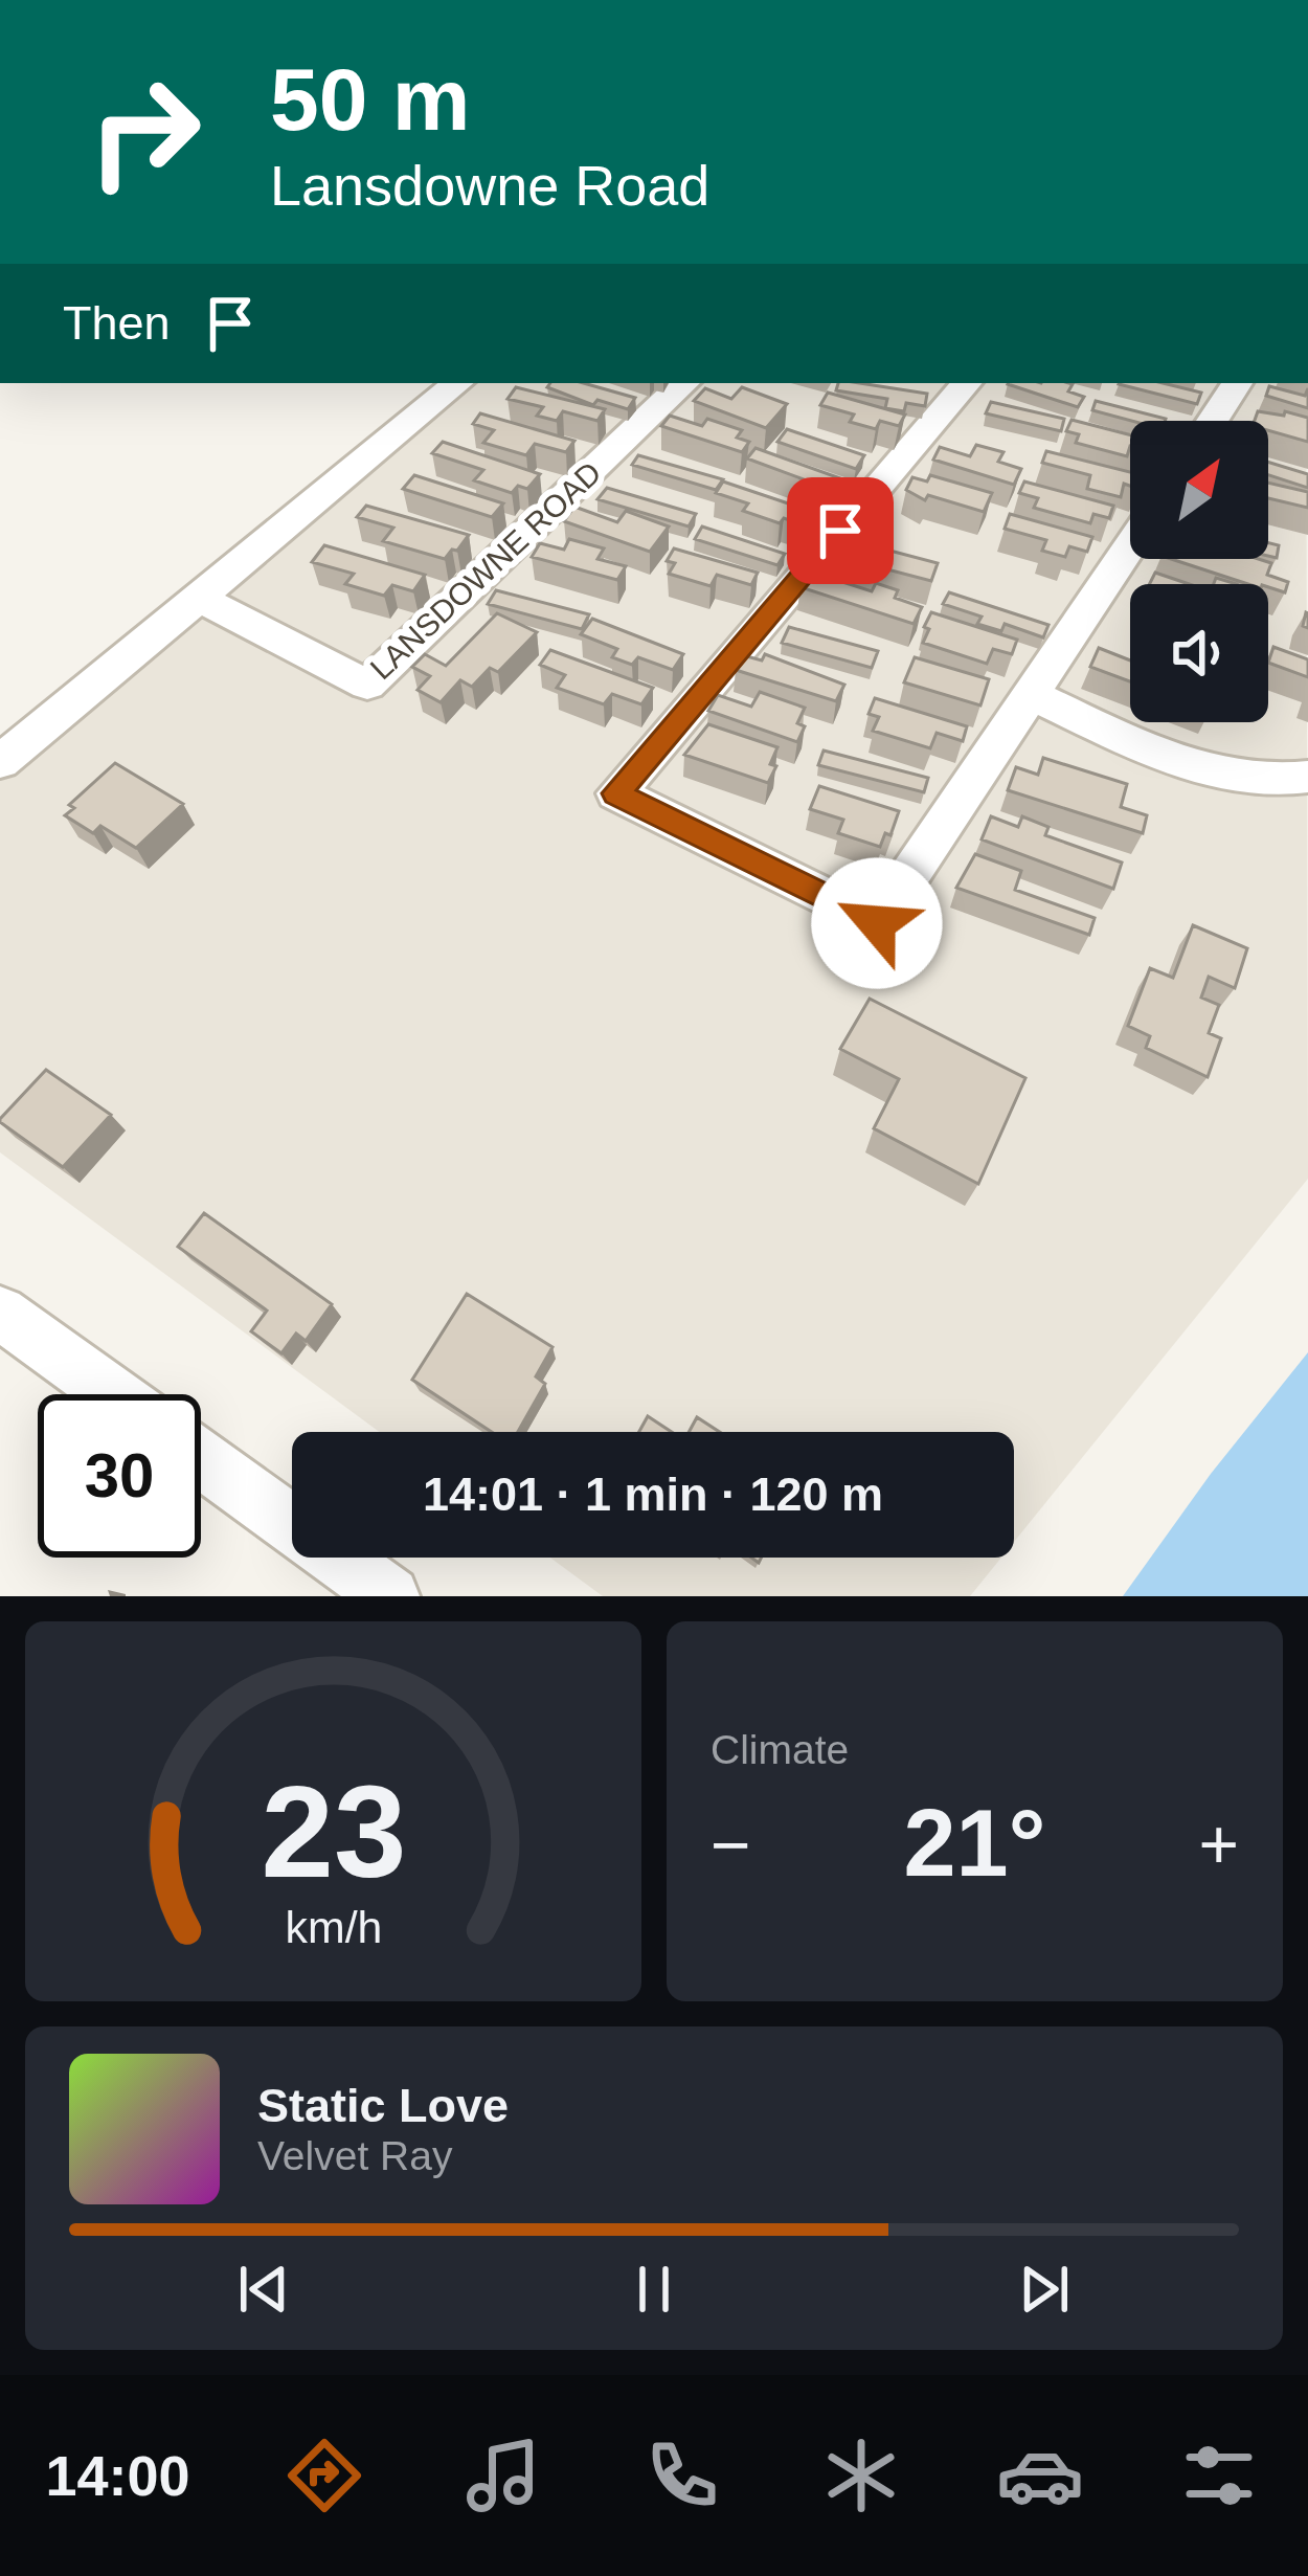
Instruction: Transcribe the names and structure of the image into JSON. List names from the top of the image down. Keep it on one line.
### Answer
{"streets":{"street":["LANSDOWNE ROAD"]},"north":"top right","page":{"turn":["50 m","Lansdowne Road"],"then":"Then","limit":"30","trip":"14:01 · 1 min · 120 m","tile":"Climate","heat":["−","21°","+"],"song":["Static Love","Velvet Ray"],"tabs":"14:00","gauge":["23","km/h"]}}
